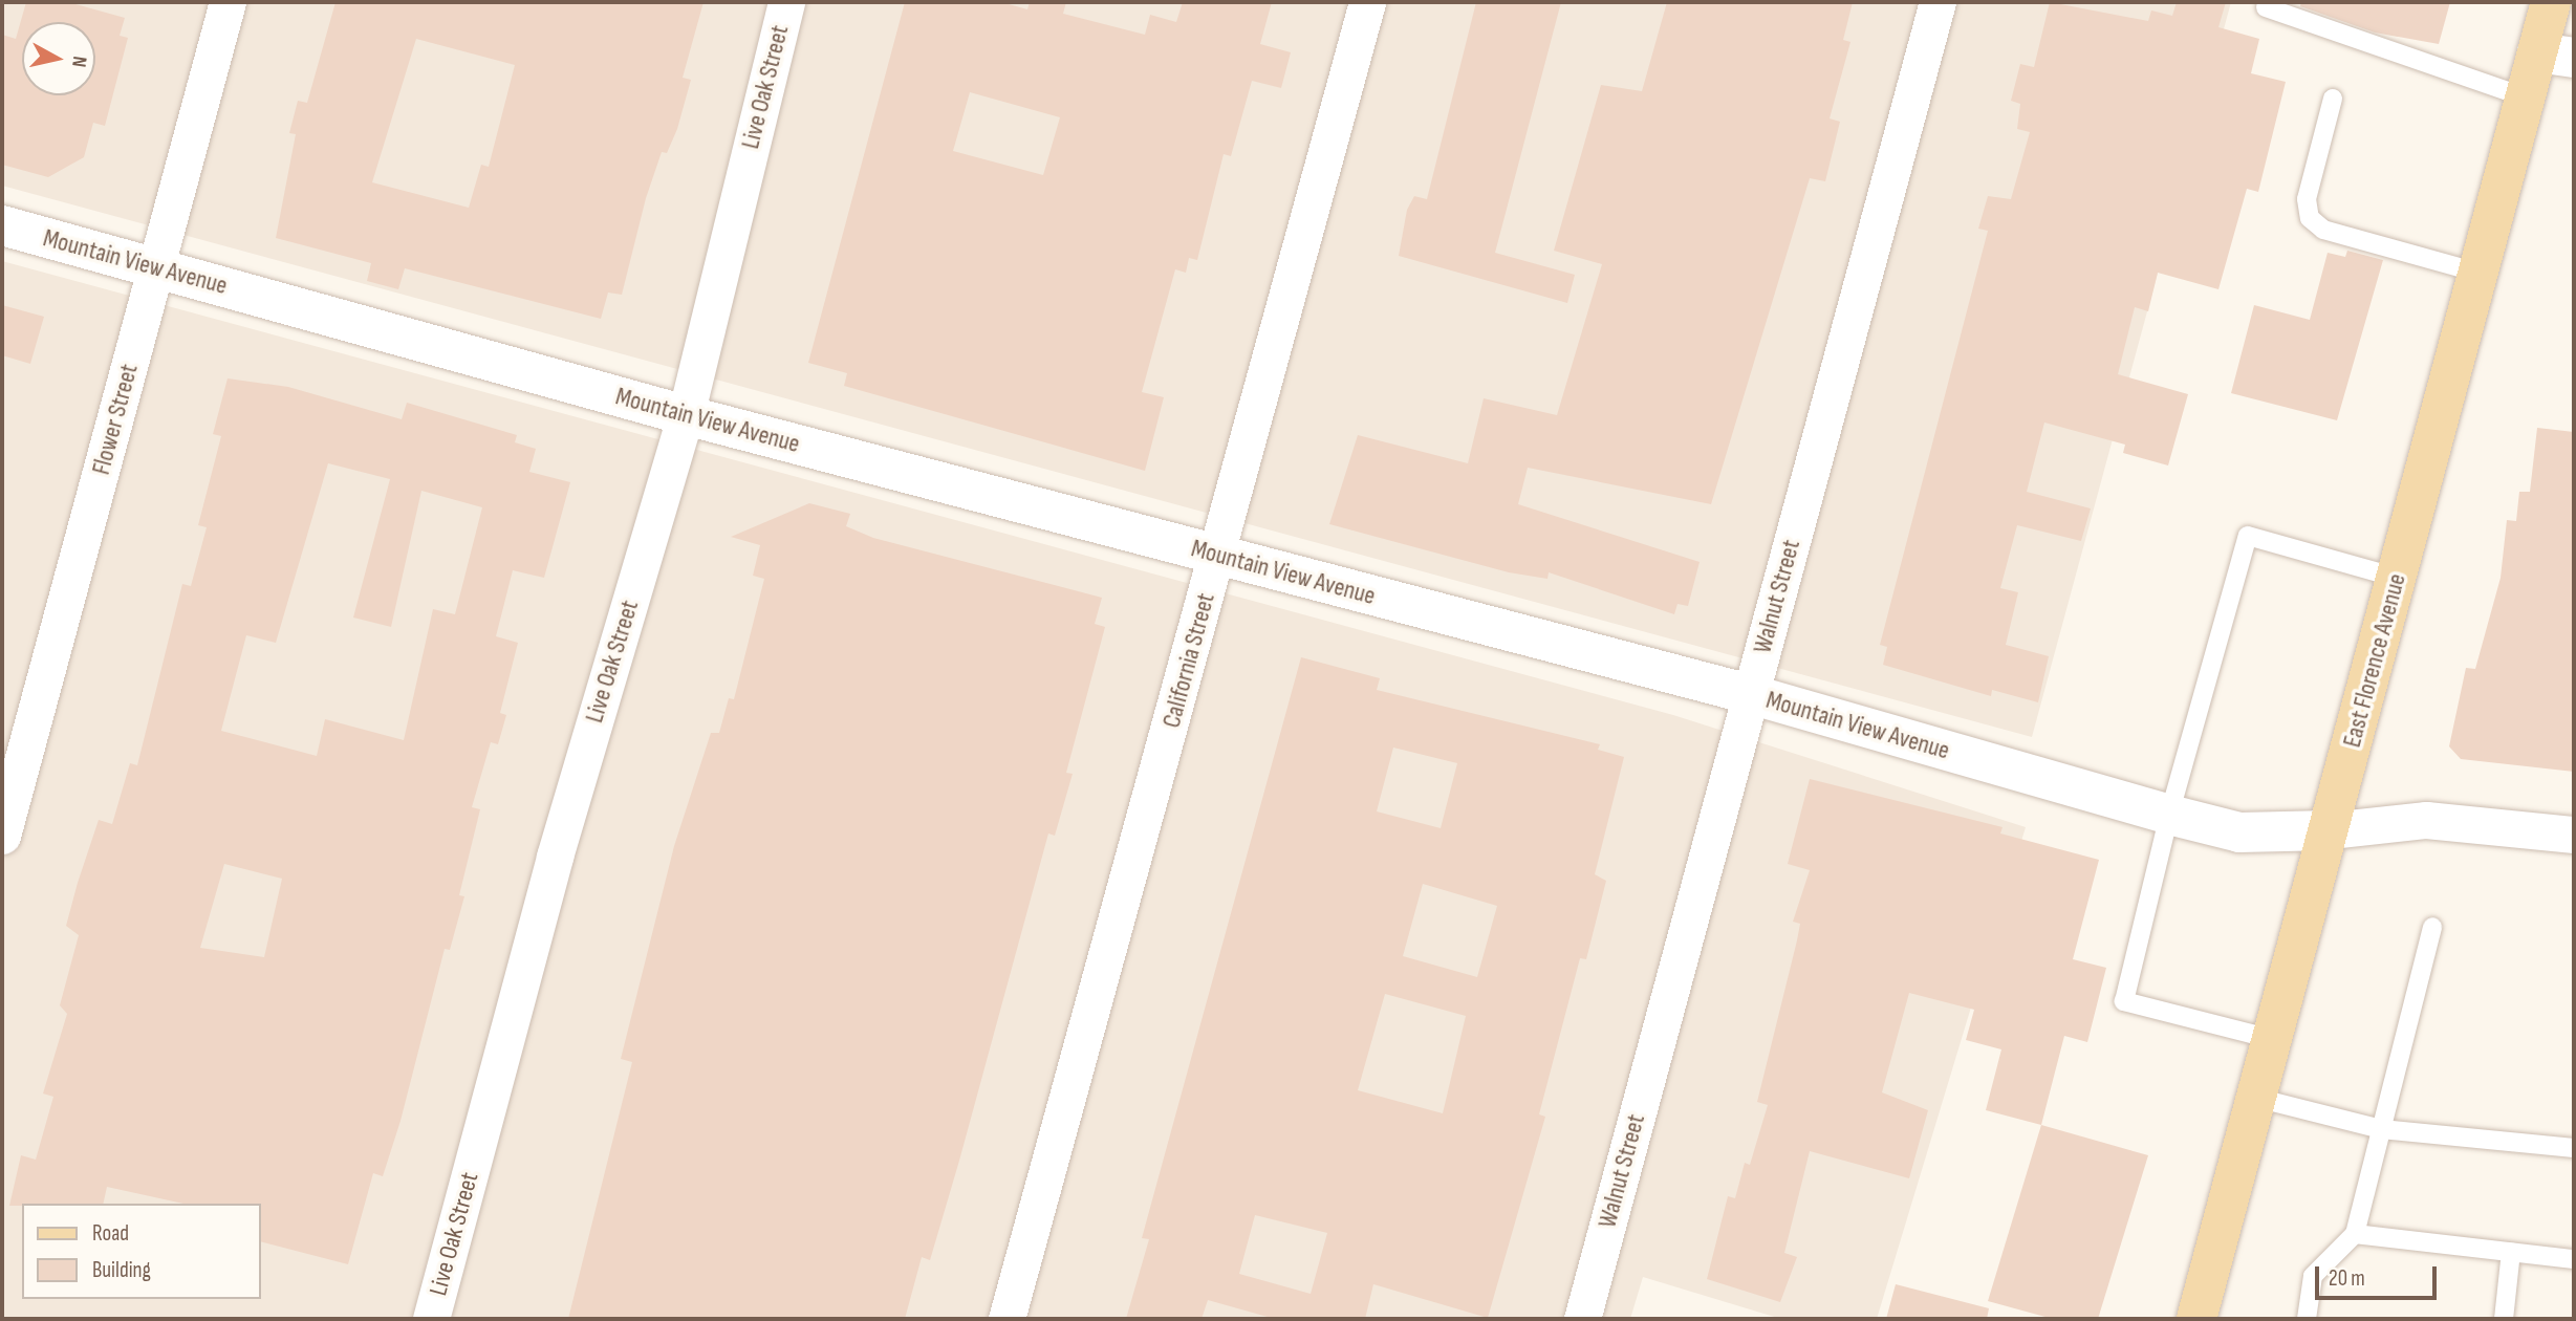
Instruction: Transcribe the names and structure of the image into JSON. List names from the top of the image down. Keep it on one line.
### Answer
{"streets":{"main road":["East Florence Avenue"],"street":["Live Oak Street","Mountain View Avenue","Flower Street","Walnut Street","California Street"]},"crossings":[["Live Oak Street","Mountain View Avenue"],["Mountain View Avenue","Flower Street"],["Mountain View Avenue","Walnut Street"],["Mountain View Avenue","California Street"],["Mountain View Avenue","East Florence Avenue"]],"legend":["Road","Building"],"scale_bar":"20 m","north":"right"}
